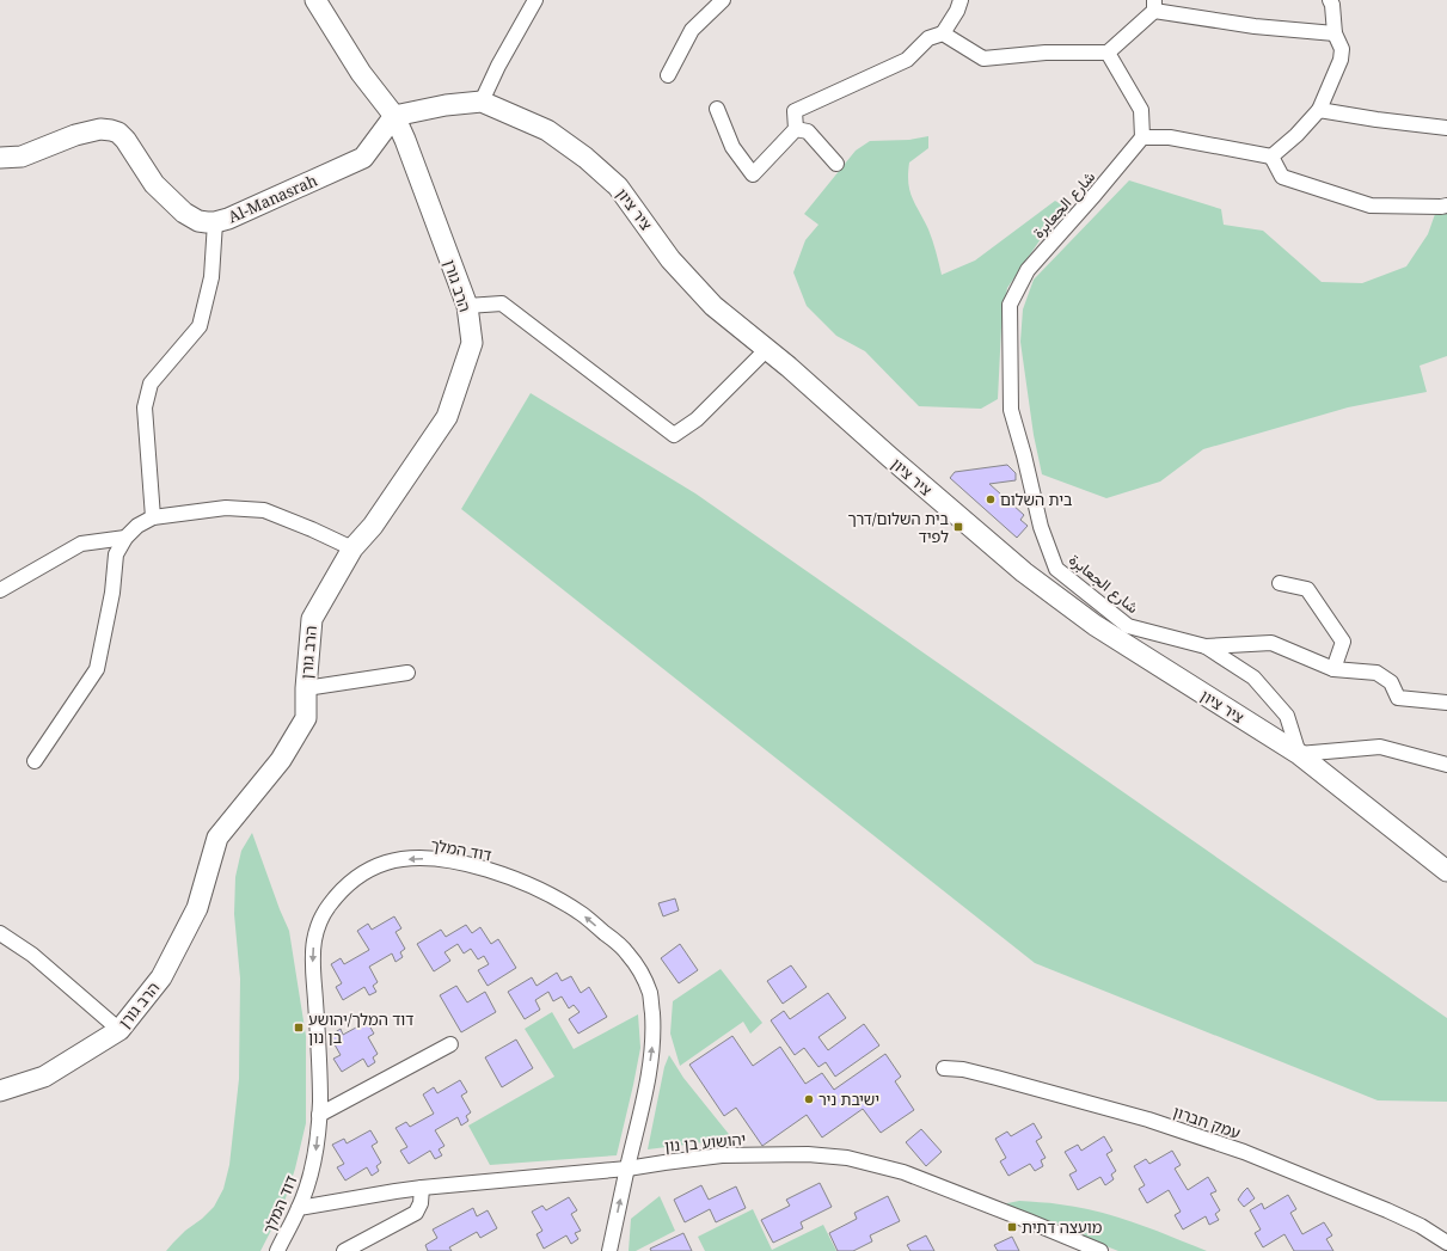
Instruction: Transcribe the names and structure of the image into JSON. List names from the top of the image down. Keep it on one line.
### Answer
{"streets":{"street":["Al-Manasrah","شارع الجعابرة","ציר ציון","הרב גורן","דוד המלך","עמק חברון","יהושוע בן נון"]},"crossings":[["Al-Manasrah","ציר ציון"],["Al-Manasrah","הרב גורן"],["شارع الجعابرة","ציר ציון"],["ציר ציון","הרב גורן"],["דוד המלך","יהושוע בן נון"]],"places":{"other":["בית השלום","ישיבת ניר"],"transit":["בית השלום/דרך לפיד","דוד המלך/יהושע בן נון","מועצה דתית"]}}
